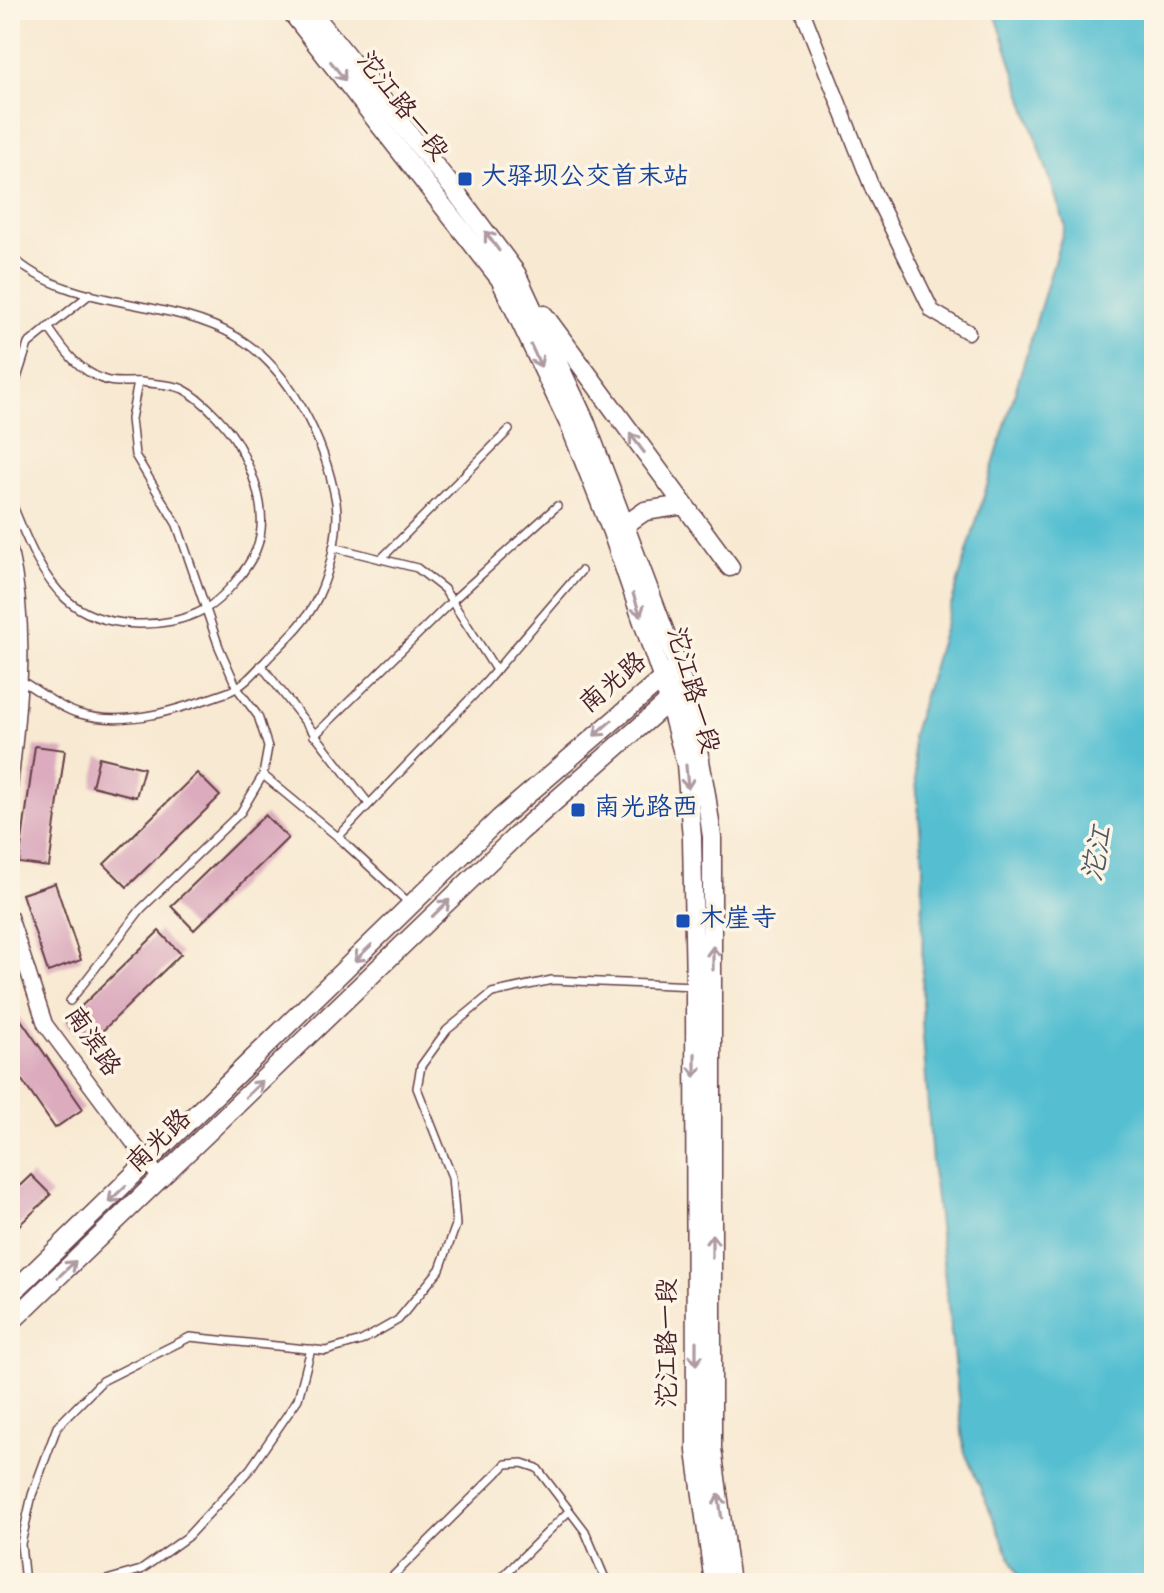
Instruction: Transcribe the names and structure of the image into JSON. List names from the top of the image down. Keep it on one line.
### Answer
{"streets":{"street":["沱江路一段","南光路","南滨路"]},"crossings":[["沱江路一段","南光路"],["南光路","南滨路"]],"water":["沱江"],"places":{"transit":["大驿坝公交首末站","南光路西","木崖寺"]}}
